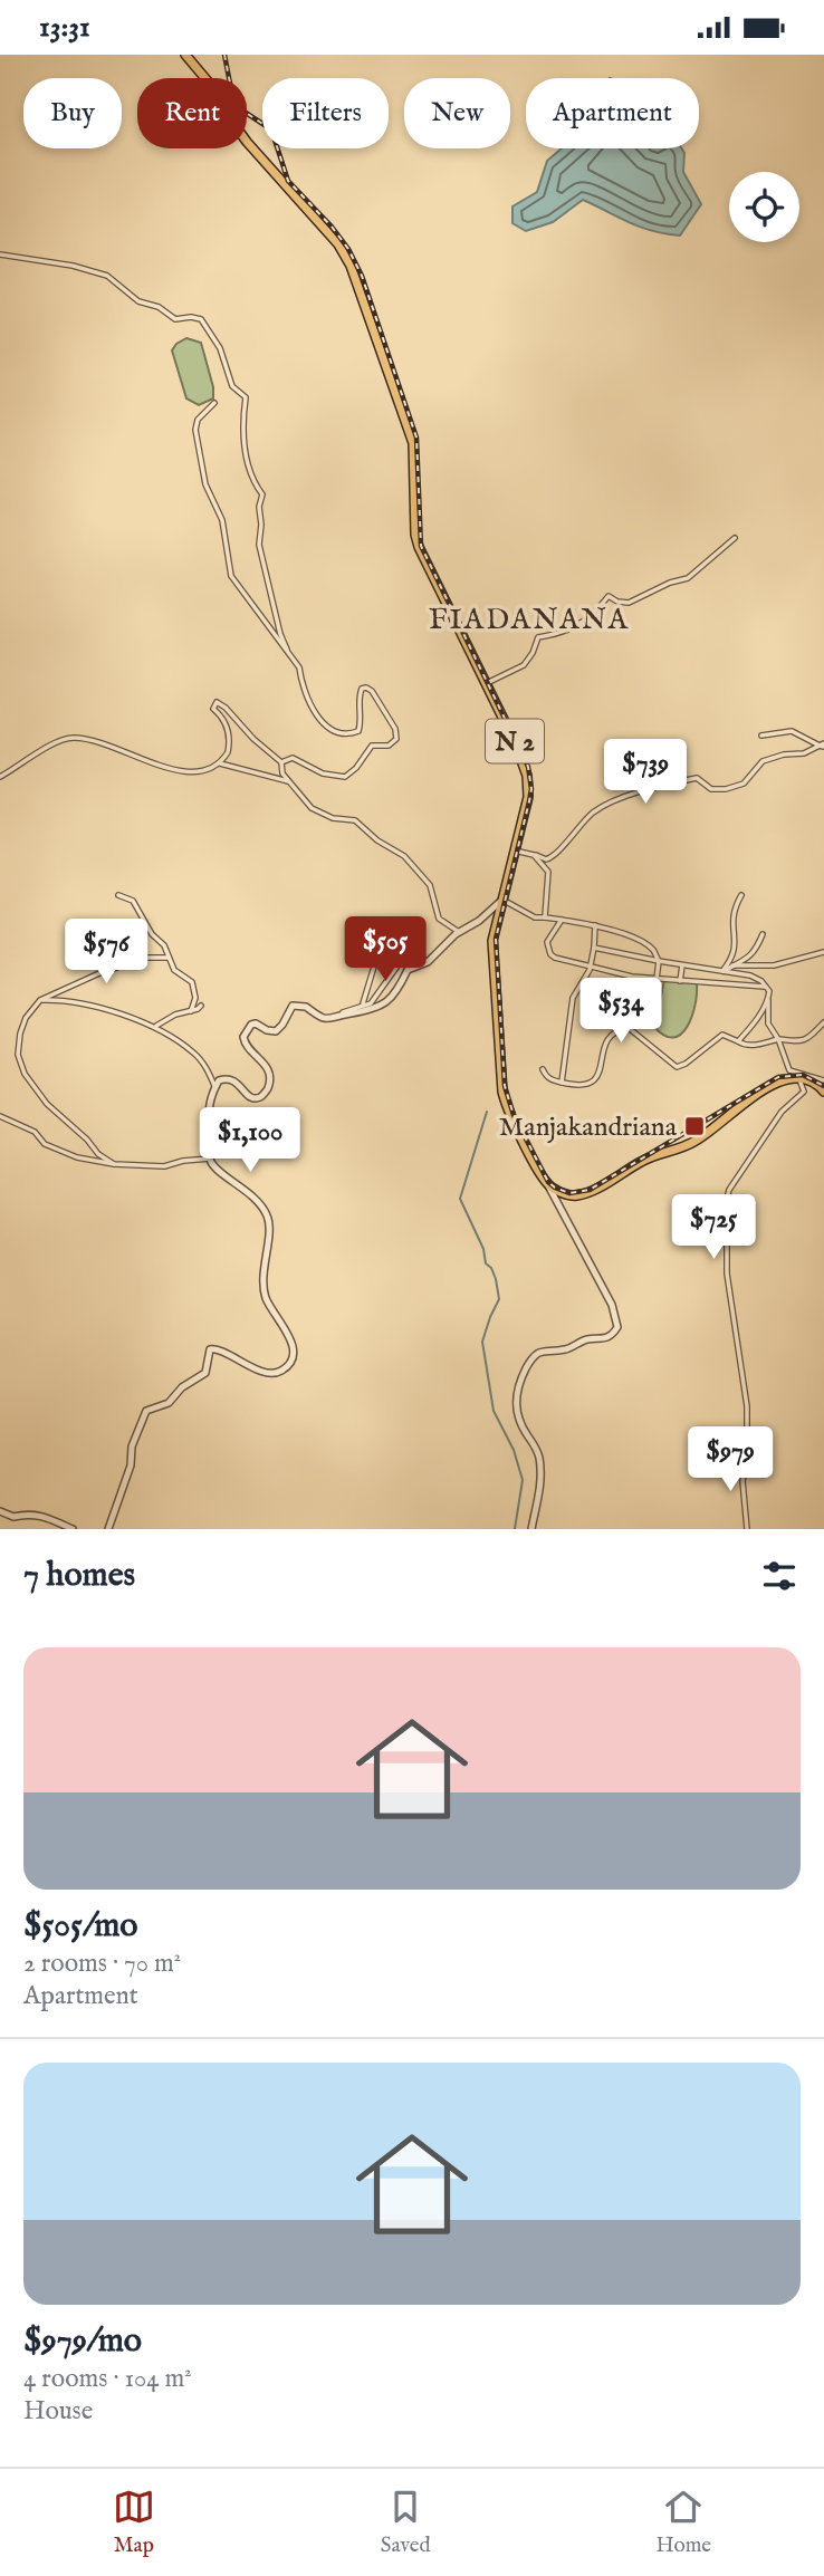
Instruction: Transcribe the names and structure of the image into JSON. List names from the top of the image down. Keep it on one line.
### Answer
{"streets":{"main road":["N 2"]},"districts":["FIADANANA"],"places":{"transit":["Manjakandriana"]},"page":{"status":"13:31","chip":["Buy","Rent","Filters","New","Apartment"],"price":["$739","$505","$576","$534","$1,100","$725","$979"],"heading":"7 homes","list":[{"name":"$505/mo","note":"2 rooms · 70 m² · Apartment"},{"name":"$979/mo","note":"4 rooms · 104 m² · House"}],"tabs":["Map","Saved","Home"]}}
